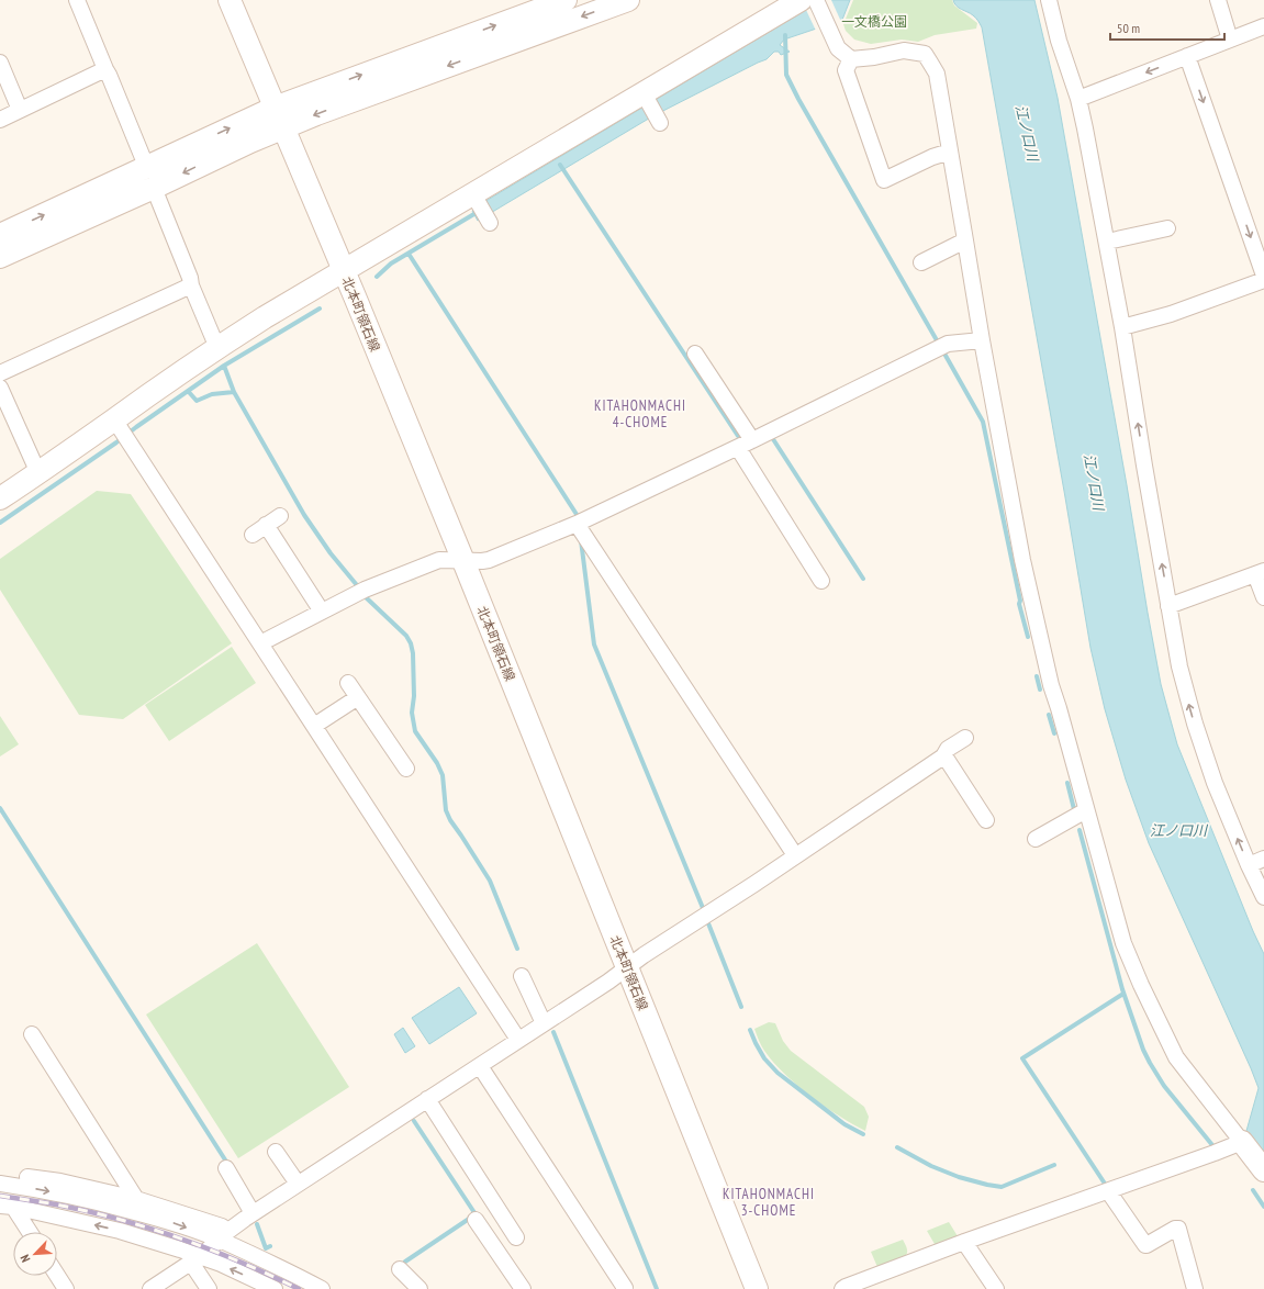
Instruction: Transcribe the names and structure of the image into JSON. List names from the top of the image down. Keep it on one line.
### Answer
{"streets":{"street":["北本町領石線"]},"districts":["KITAHONMACHI 4-CHOME","KITAHONMACHI 3-CHOME"],"water":["江ノ口川"],"parks":["一文橋公園"],"scale_bar":"50 m","north":"bottom left"}
